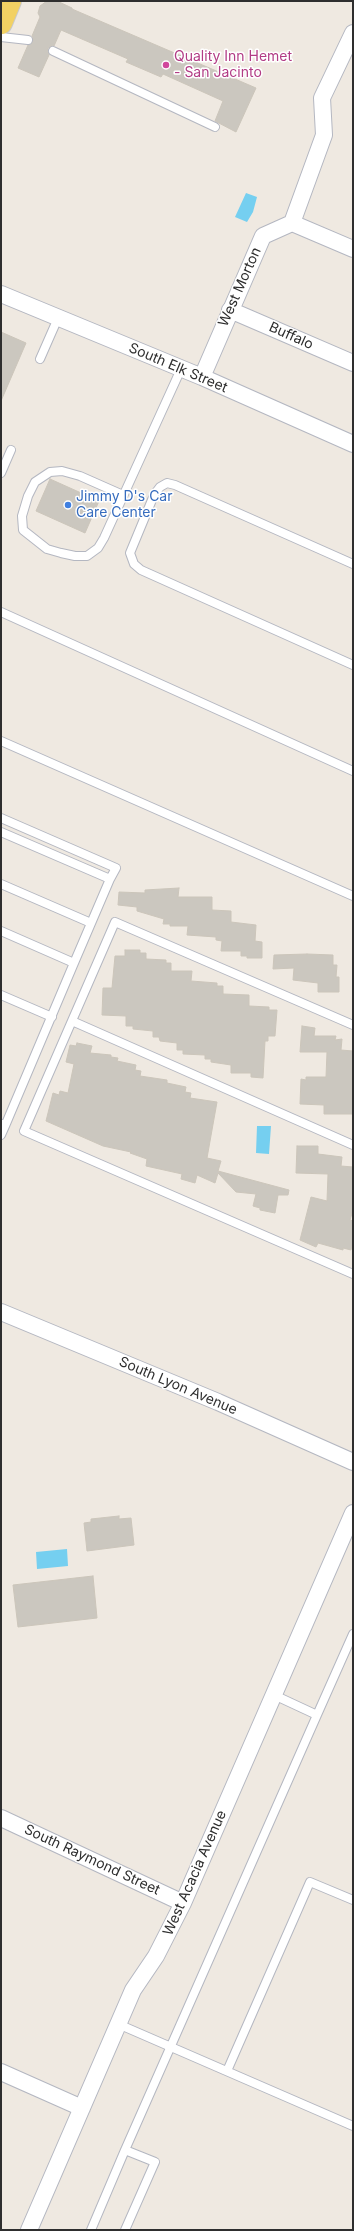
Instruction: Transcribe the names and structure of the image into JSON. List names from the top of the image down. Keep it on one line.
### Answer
{"streets":{"street":["West Morton","Buffalo","South Elk Street","South Lyon Avenue","South Raymond Street","West Acacia Avenue"]},"crossings":[["West Morton","Buffalo"],["West Morton","South Elk Street"],["South Raymond Street","West Acacia Avenue"]],"places":["Quality Inn Hemet - San Jacinto","Jimmy D's Car Care Center"]}
